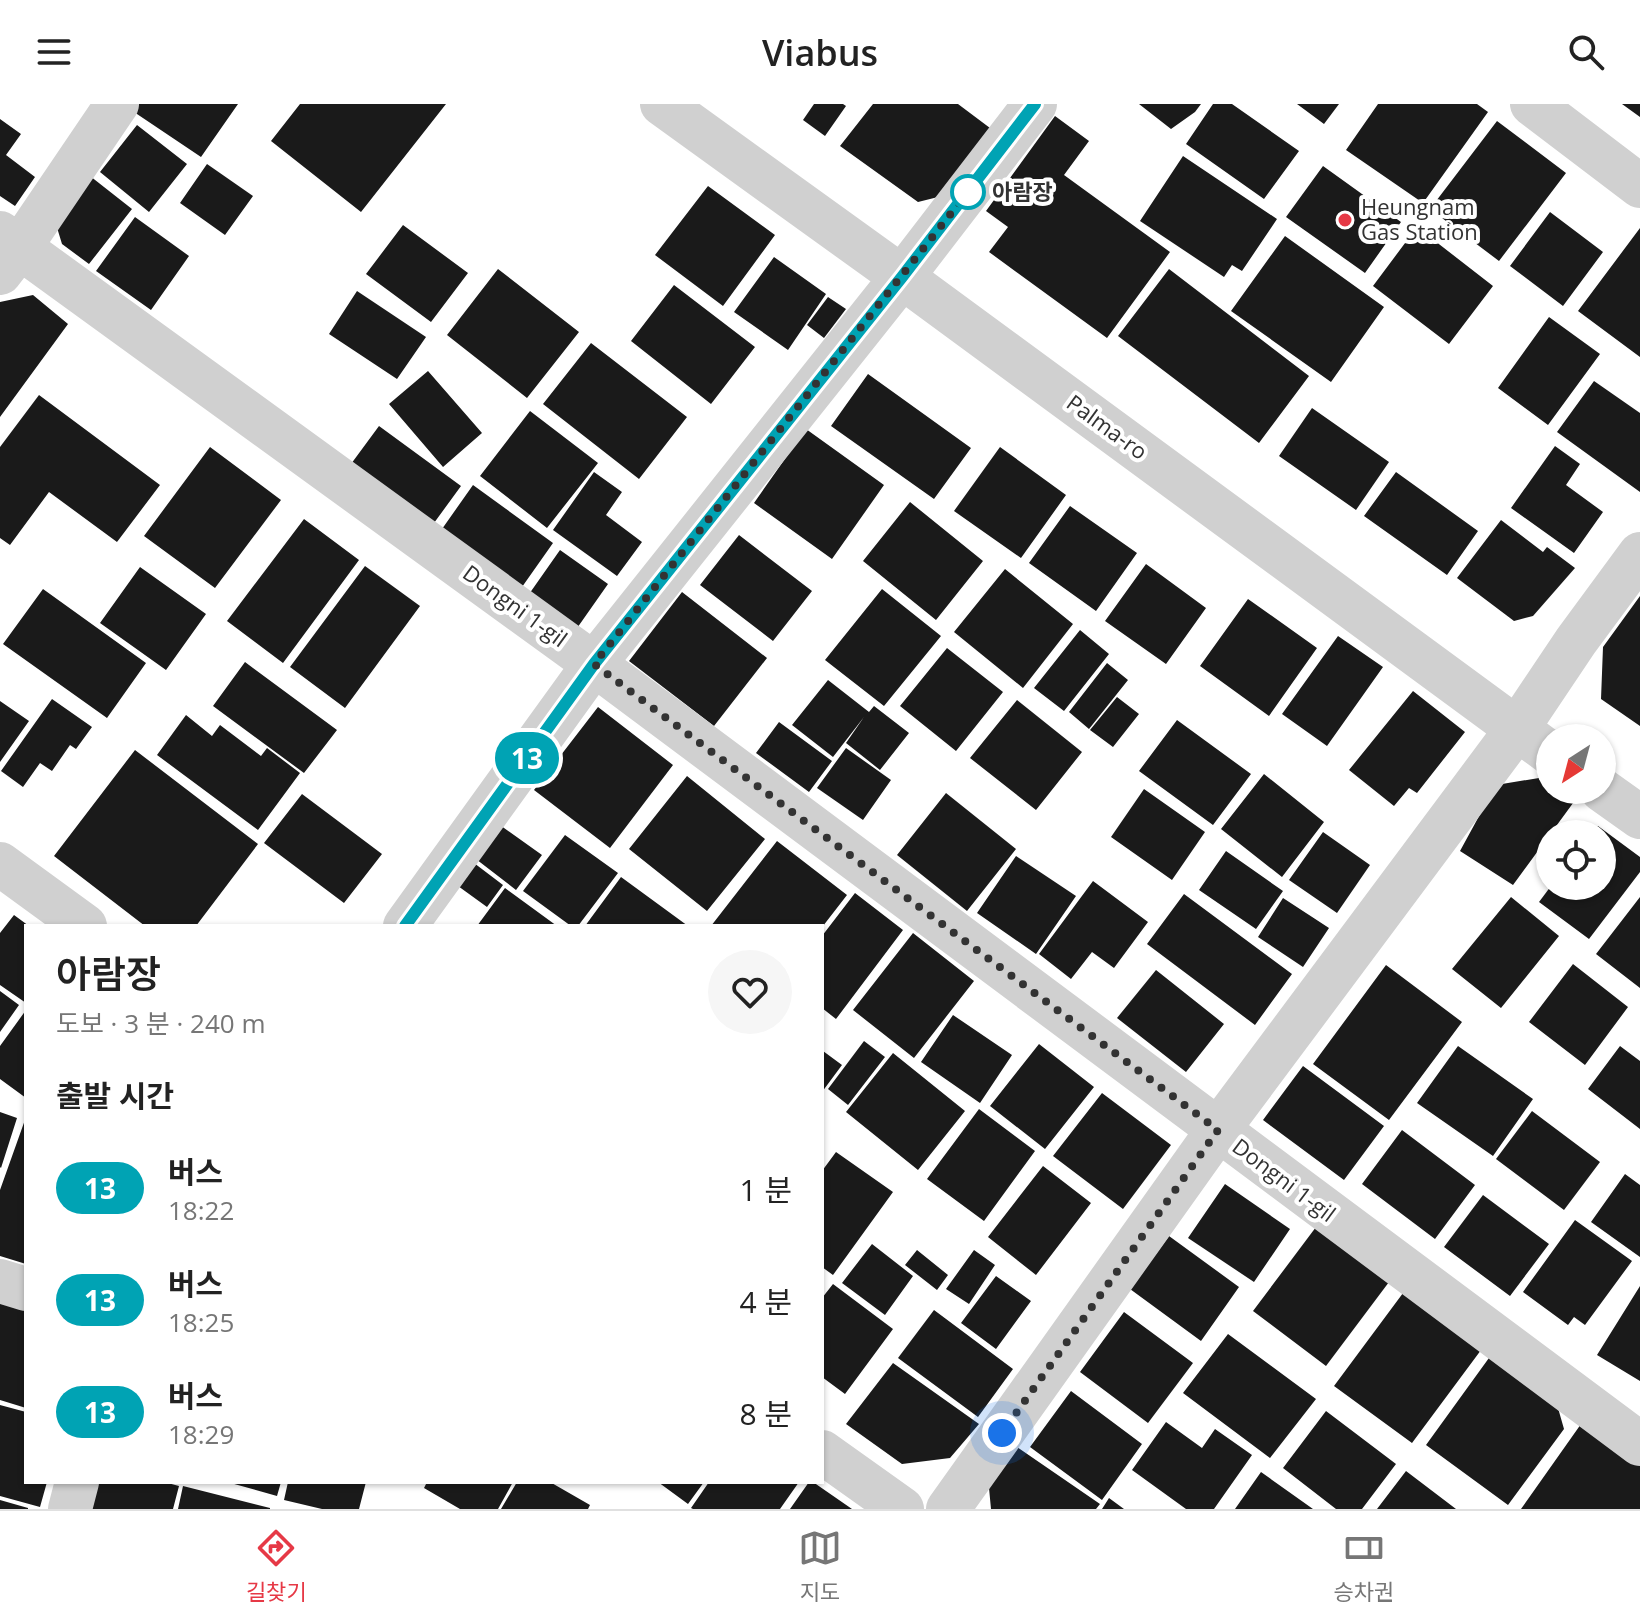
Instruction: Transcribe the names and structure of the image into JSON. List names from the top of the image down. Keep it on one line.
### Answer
{"streets":{"street":["Palma-ro","Dongni 1-gil"]},"places":["아람장","Heungnam Gas Station"],"lines":["bus line 13"],"north":"bottom left","page":{"header":"Viabus","on_map":"13","heading":[["아람장","도보 · 3 분 · 240 m"],"출발 시간"],"list":[{"mark":"13","name":"버스","note":"18:22","value":"1 분"},{"mark":"13","name":"버스","note":"18:25","value":"4 분"},{"mark":"13","name":"버스","note":"18:29","value":"8 분"}],"tabs":["길찾기","지도","승차권"]}}
